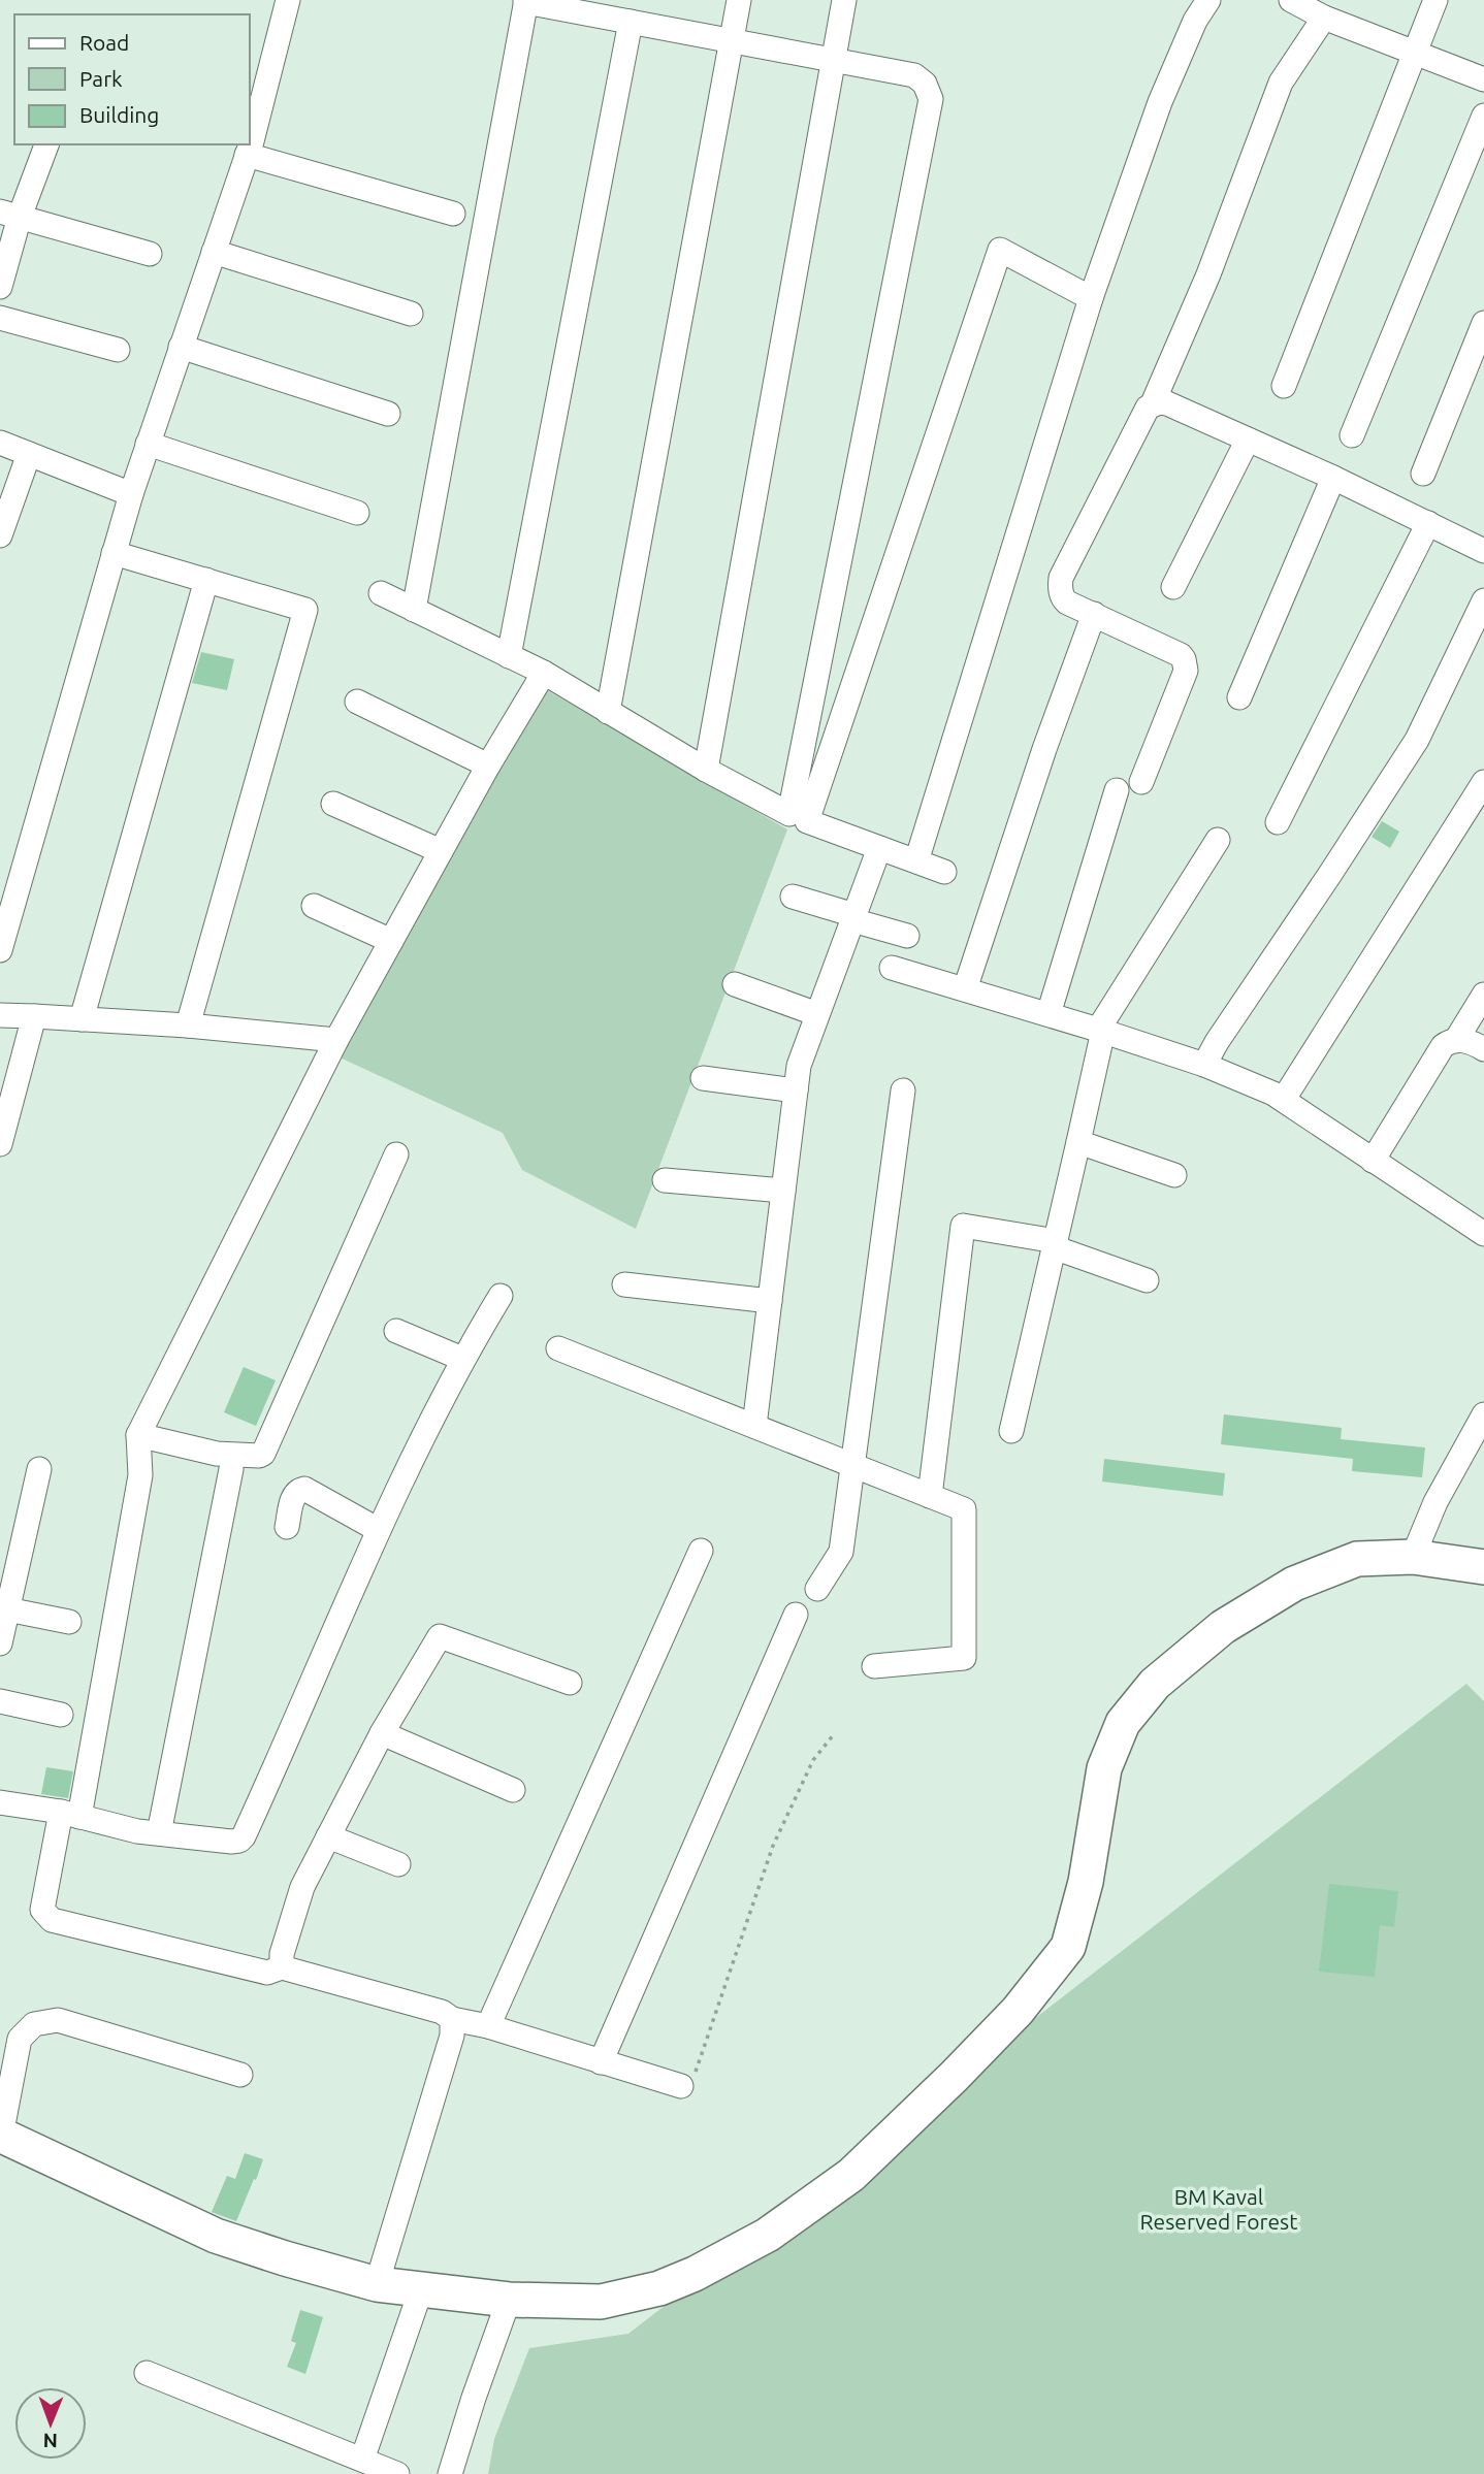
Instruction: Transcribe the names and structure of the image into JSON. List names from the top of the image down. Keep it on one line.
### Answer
{"parks":["BM Kaval Reserved Forest"],"legend":["Road","Park","Building"],"north":"bottom"}
